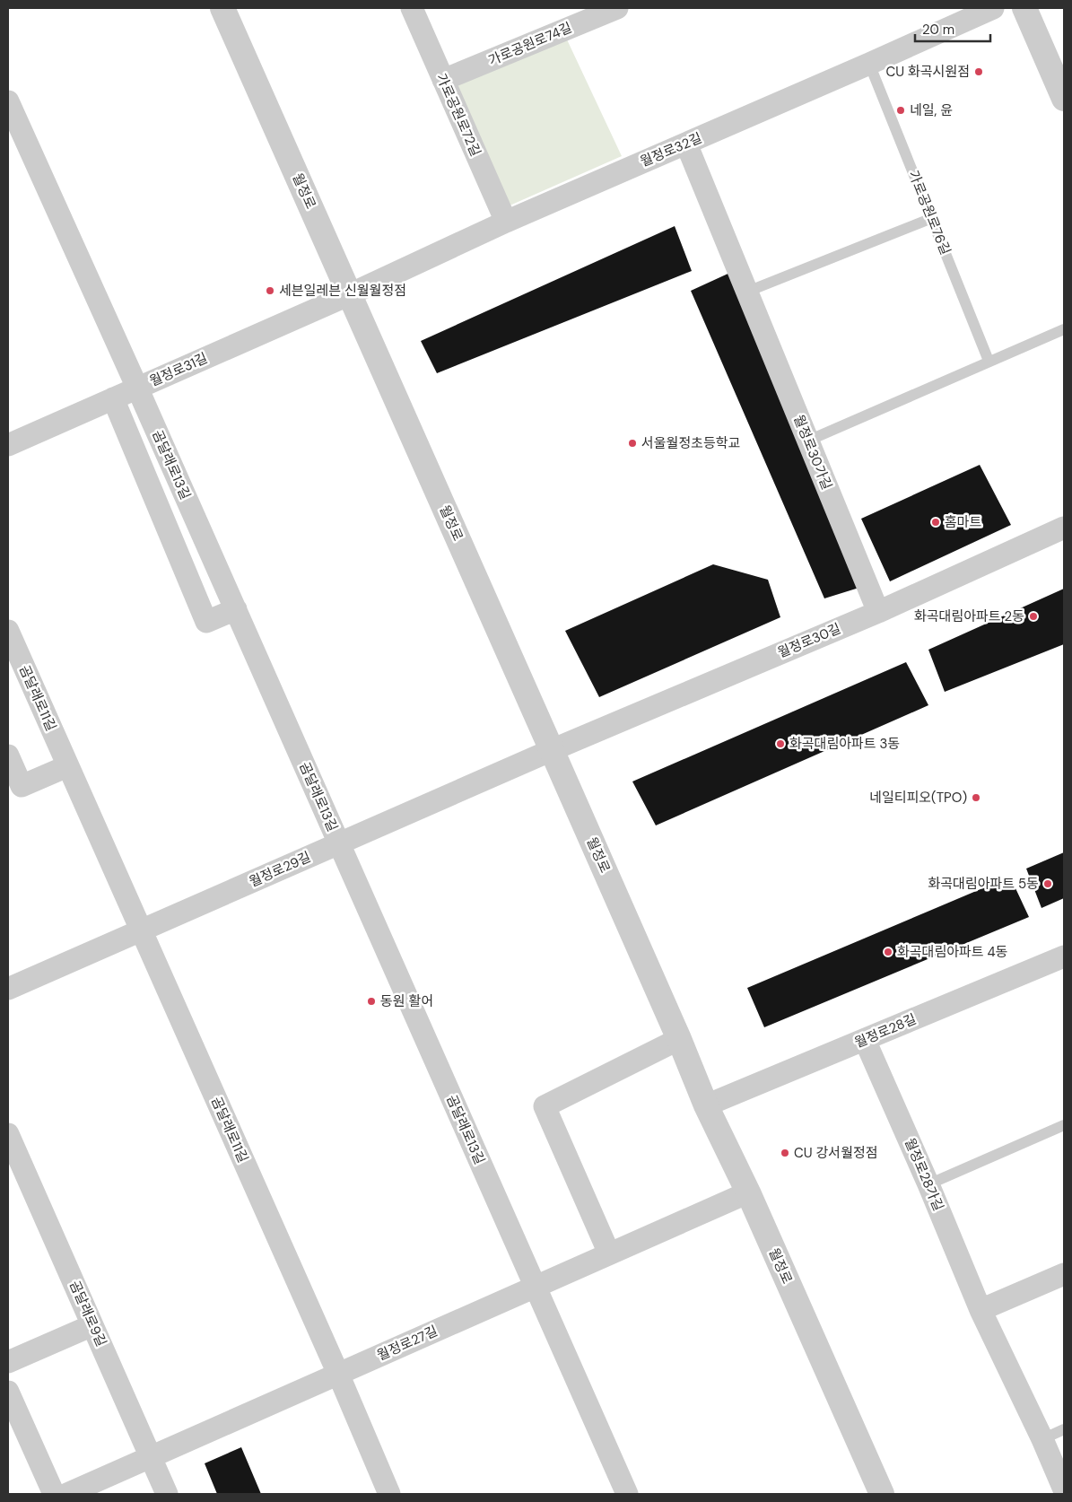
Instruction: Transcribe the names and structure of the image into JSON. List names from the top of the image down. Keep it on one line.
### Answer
{"streets":{"street":["가로공원로74길","가로공원로72길","월정로32길","월정로","월정로31길","월정로30가길","곰달래로13길","월정로30길","곰달래로11길","월정로29길","월정로28길","월정로28가길","곰달래로9길","월정로27길"],"lane":["가로공원로76길"]},"crossings":[["가로공원로74길","가로공원로72길"],["가로공원로72길","월정로32길"],["월정로32길","월정로"],["월정로32길","가로공원로76길"],["월정로32길","월정로31길"],["월정로32길","월정로30가길"],["월정로","월정로31길"],["월정로","월정로30길"],["월정로","월정로29길"],["월정로","월정로28길"],["월정로","월정로27길"],["월정로31길","곰달래로13길"],["월정로30가길","월정로30길"],["곰달래로13길","월정로29길"],["곰달래로13길","월정로27길"],["월정로30길","월정로29길"],["곰달래로11길","월정로29길"],["곰달래로11길","월정로27길"],["월정로28길","월정로28가길"],["곰달래로9길","월정로27길"]],"places":["CU 화곡시원점","네일, 윤","세븐일레븐 신월월정점","서울월정초등학교","홈마트","화곡대림아파트 2동","화곡대림아파트 3동","네일티피오(TPO)","화곡대림아파트 5동","화곡대림아파트 4동","동원 활어","CU 강서월정점"],"scale_bar":"20 m"}
